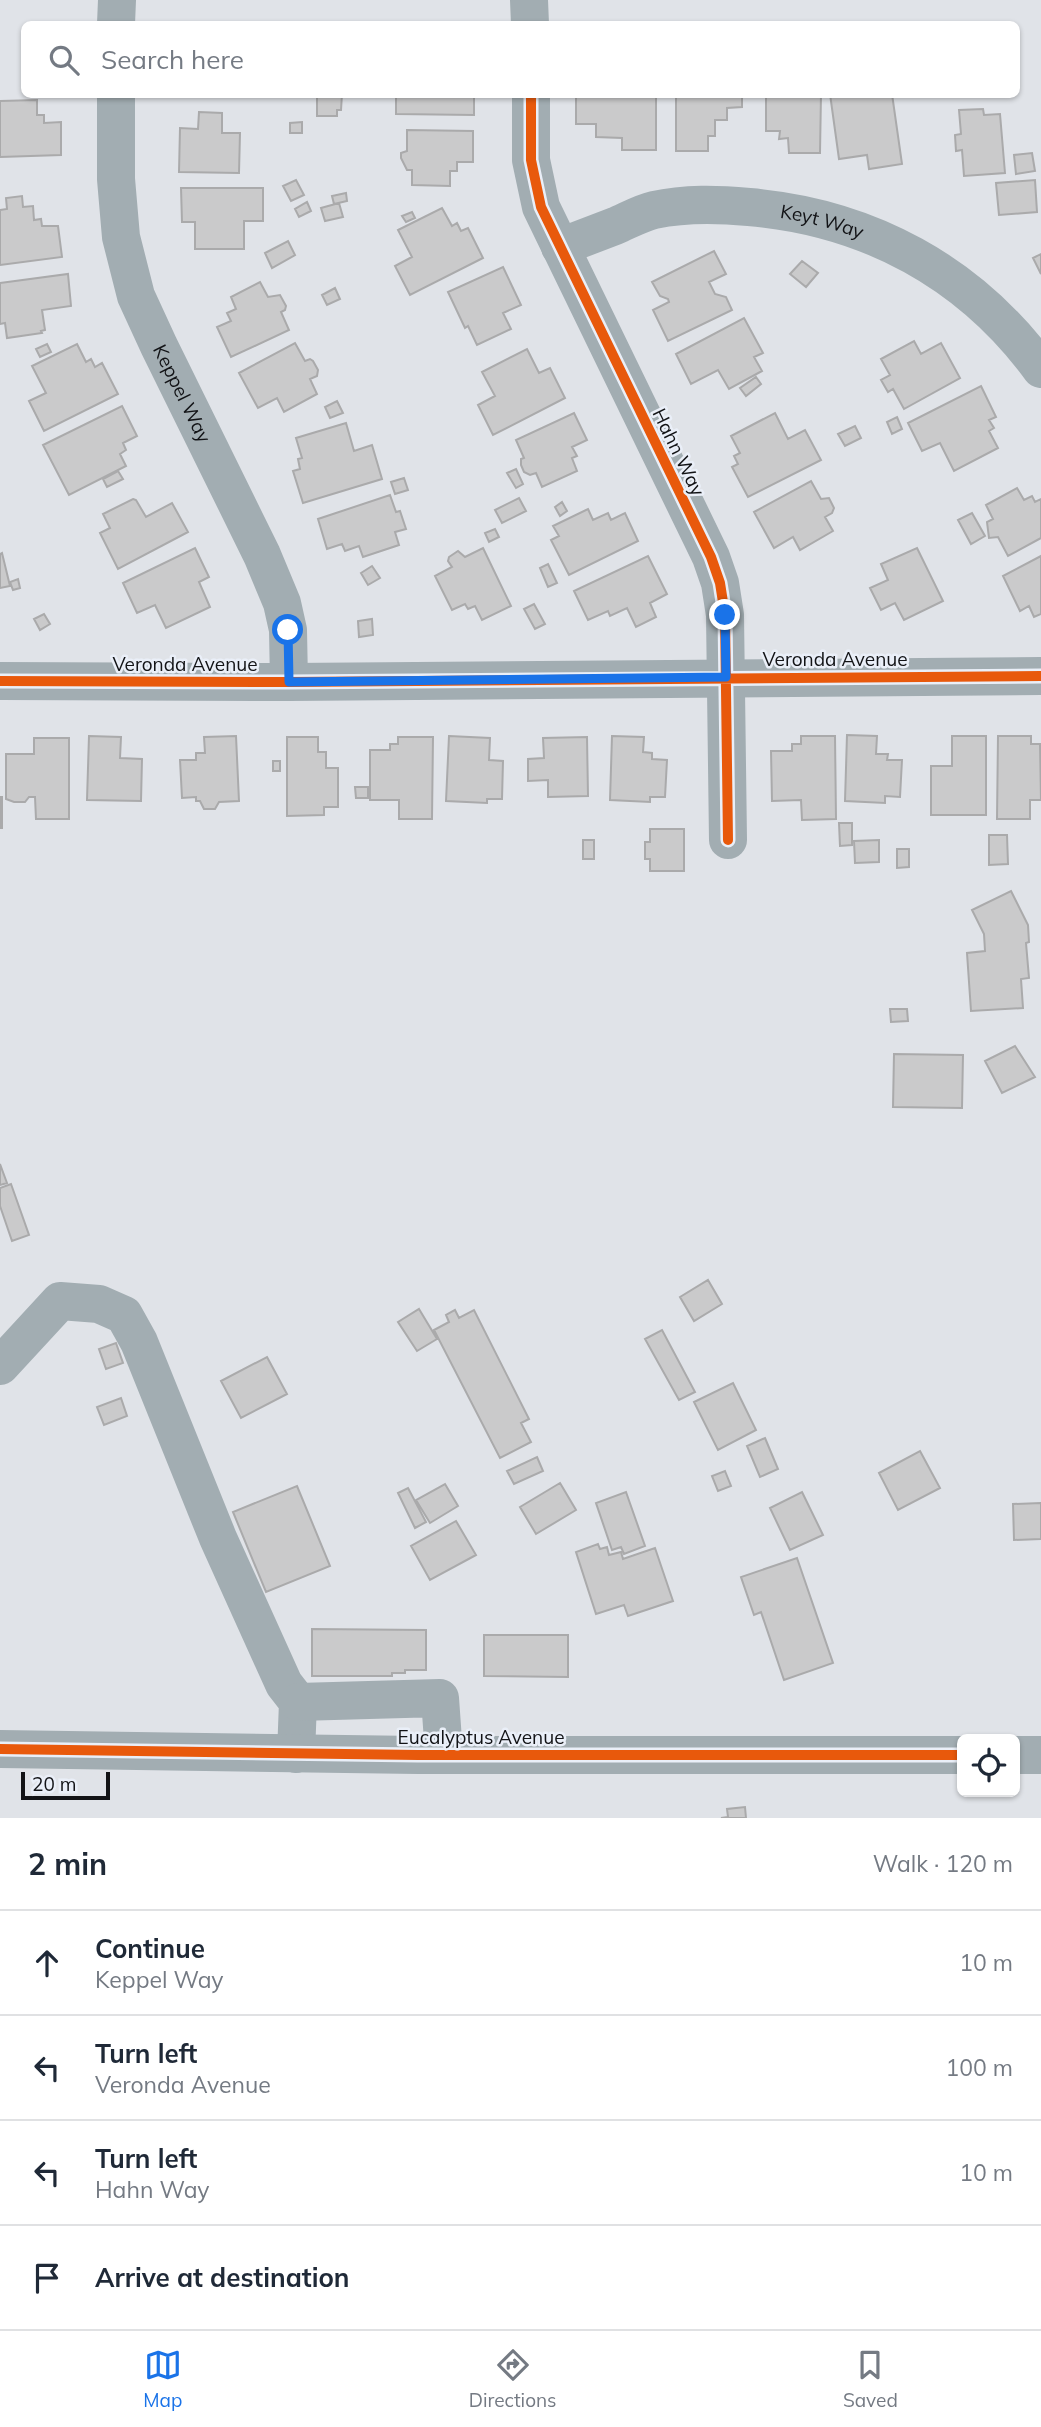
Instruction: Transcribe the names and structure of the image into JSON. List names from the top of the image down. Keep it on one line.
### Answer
{"streets":{"street":["Keyt Way","Keppel Way","Hahn Way","Veronda Avenue","Eucalyptus Avenue"]},"crossings":[["Keyt Way","Hahn Way"],["Keppel Way","Veronda Avenue"],["Hahn Way","Veronda Avenue"]],"scale_bar":"20 m","page":{"search":"Search here","scale":"20 m","heading":["2 min","Walk · 120 m"],"list":[["Continue","Keppel Way","10 m"],["Turn left","Veronda Avenue","100 m"],["Turn left","Hahn Way","10 m"],"Arrive at destination"],"nav":["Map","Directions","Saved"]}}
